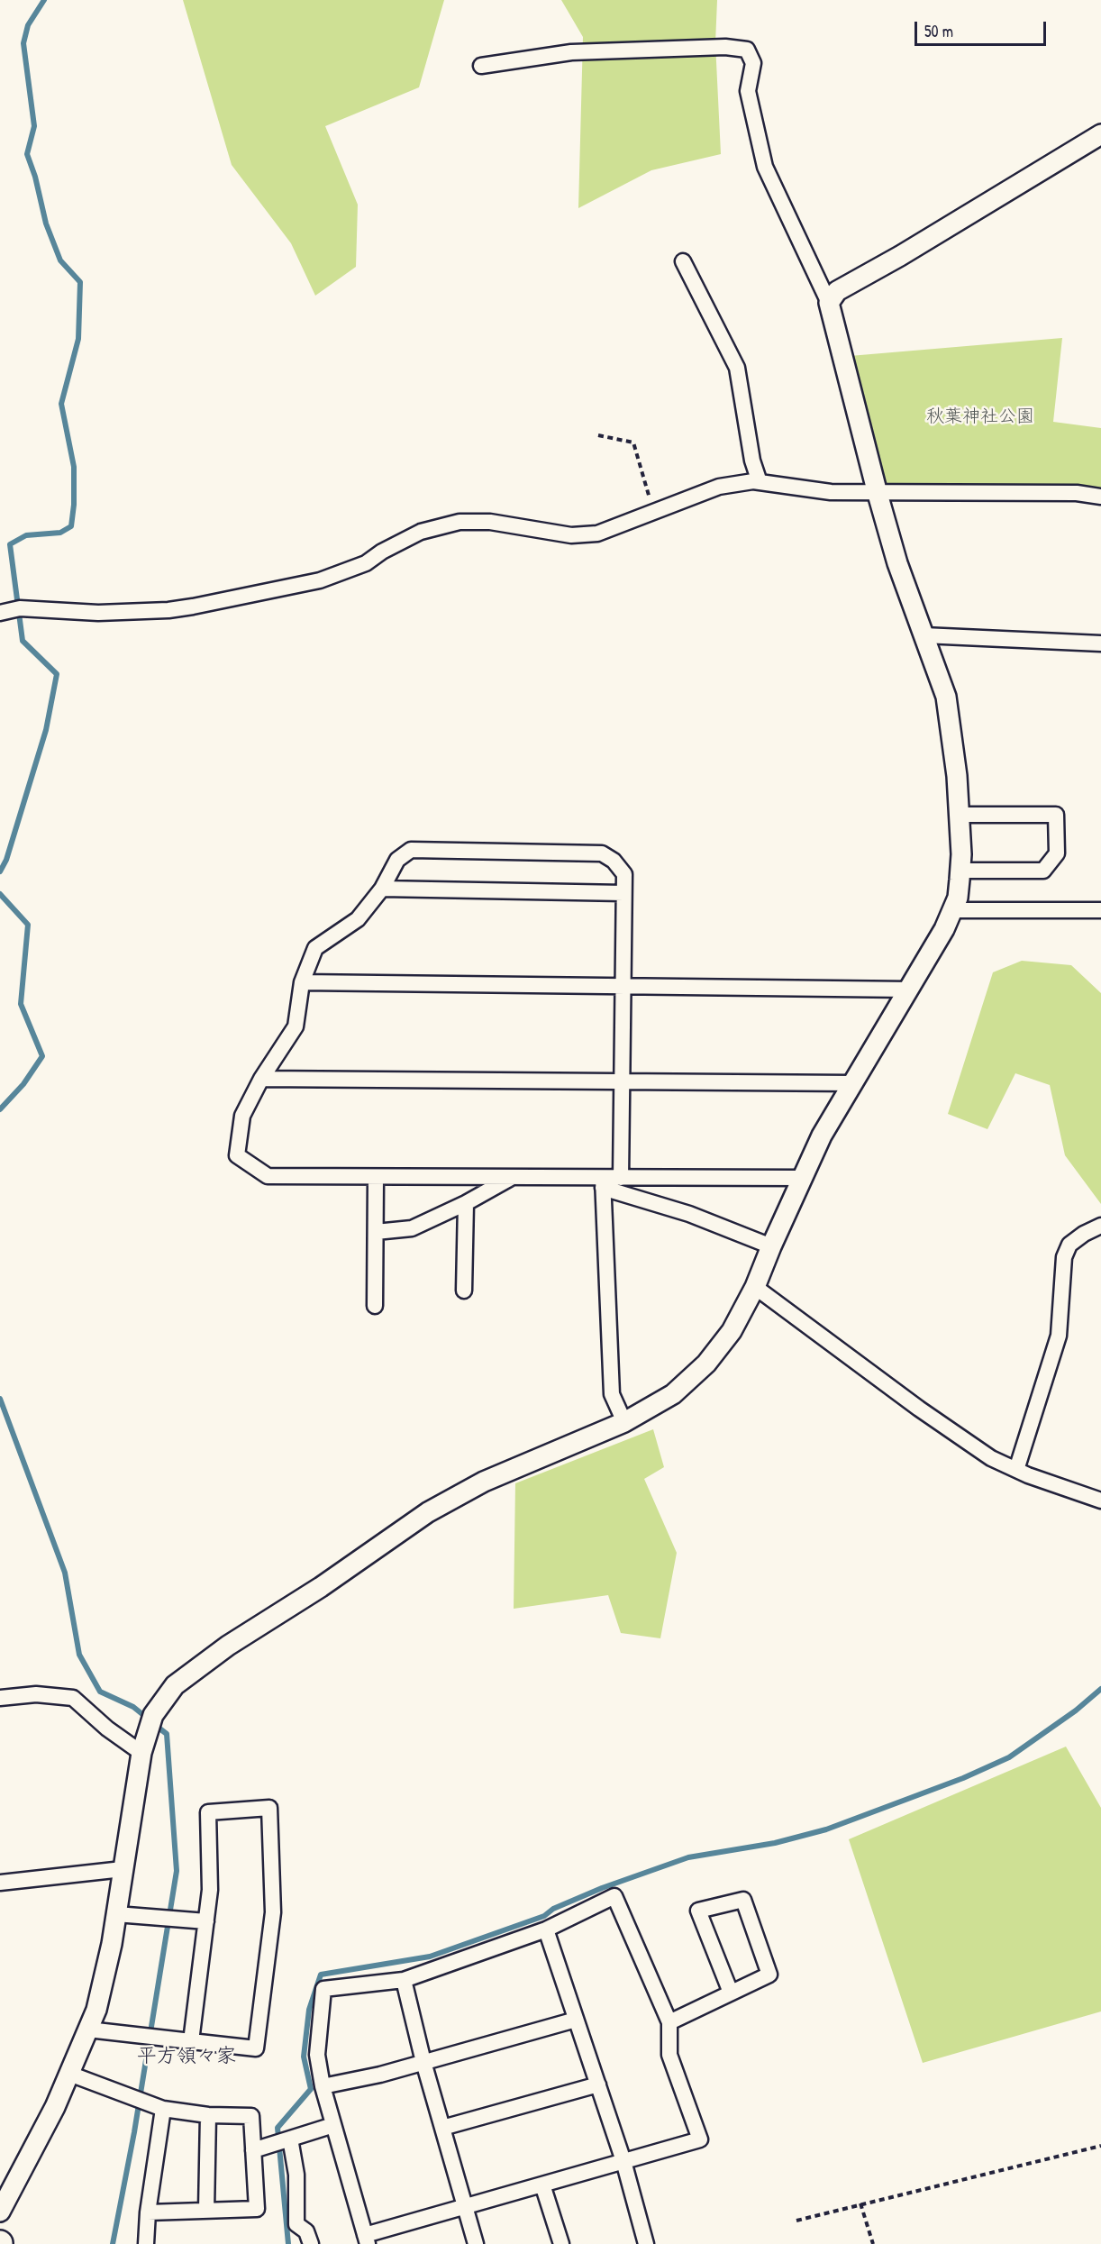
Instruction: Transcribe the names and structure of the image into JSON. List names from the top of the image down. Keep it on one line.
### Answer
{"districts":["平方領々家"],"parks":["秋葉神社公園"],"scale_bar":"50 m"}
